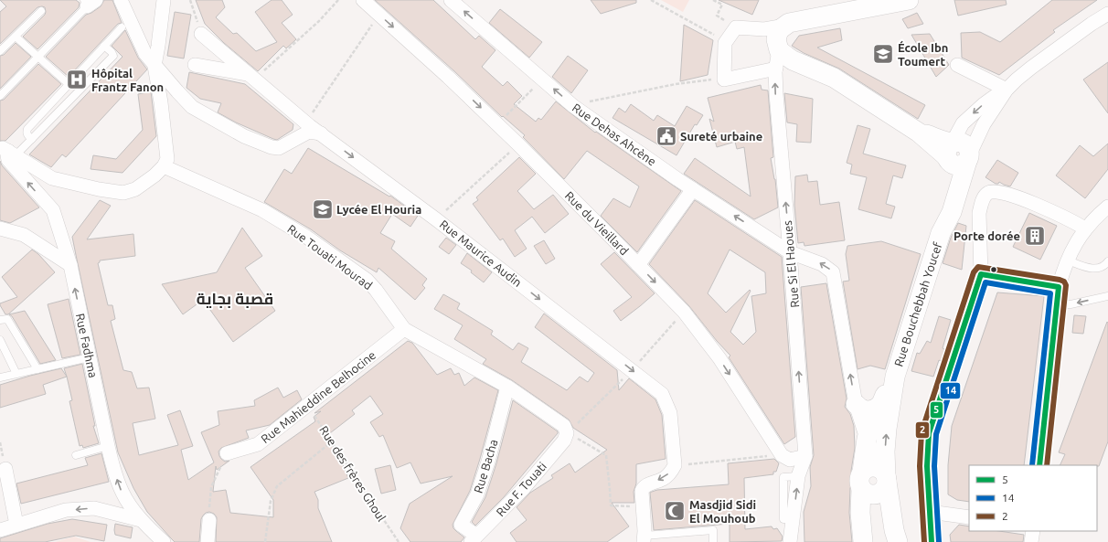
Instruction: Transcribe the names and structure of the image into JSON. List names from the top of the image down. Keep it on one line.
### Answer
{"streets":{"main road":["Rue Bouchebbah Youcef"],"street":["Rue Dehas Ahcène","Rue du Vieillard","Rue Maurice Audin","Rue Touati Mourad","Rue Si El Haoues","Rue Fadhma","Rue Mahieddine Belhocine","Rue Bacha","Rue F. Touati"],"path":["Rue des frères Ghoul"]},"crossings":[["Rue Dehas Ahcène","Rue Si El Haoues"],["Rue Dehas Ahcène","Rue Bouchebbah Youcef"],["Rue Touati Mourad","Rue Mahieddine Belhocine"],["Rue Touati Mourad","Rue Bacha"],["Rue Touati Mourad","Rue F. Touati"],["Rue Mahieddine Belhocine","Rue des frères Ghoul"],["Rue Bacha","Rue F. Touati"]],"one_way":["Rue Dehas Ahcène","Rue du Vieillard","Rue Maurice Audin","Rue Si El Haoues","Rue Fadhma"],"districts":["قصبة بجاية"],"places":{"school or university":["École Ibn Toumert","Lycée El Houria"],"hospital":["Hôpital Frantz Fanon"],"public building":["Sureté urbaine"],"building":["Porte dorée"],"mosque":["Masdjid Sidi El Mouhoub"]},"lines":["transit line 2","transit line 5","transit line 14"],"legend":["5","14","2"]}
